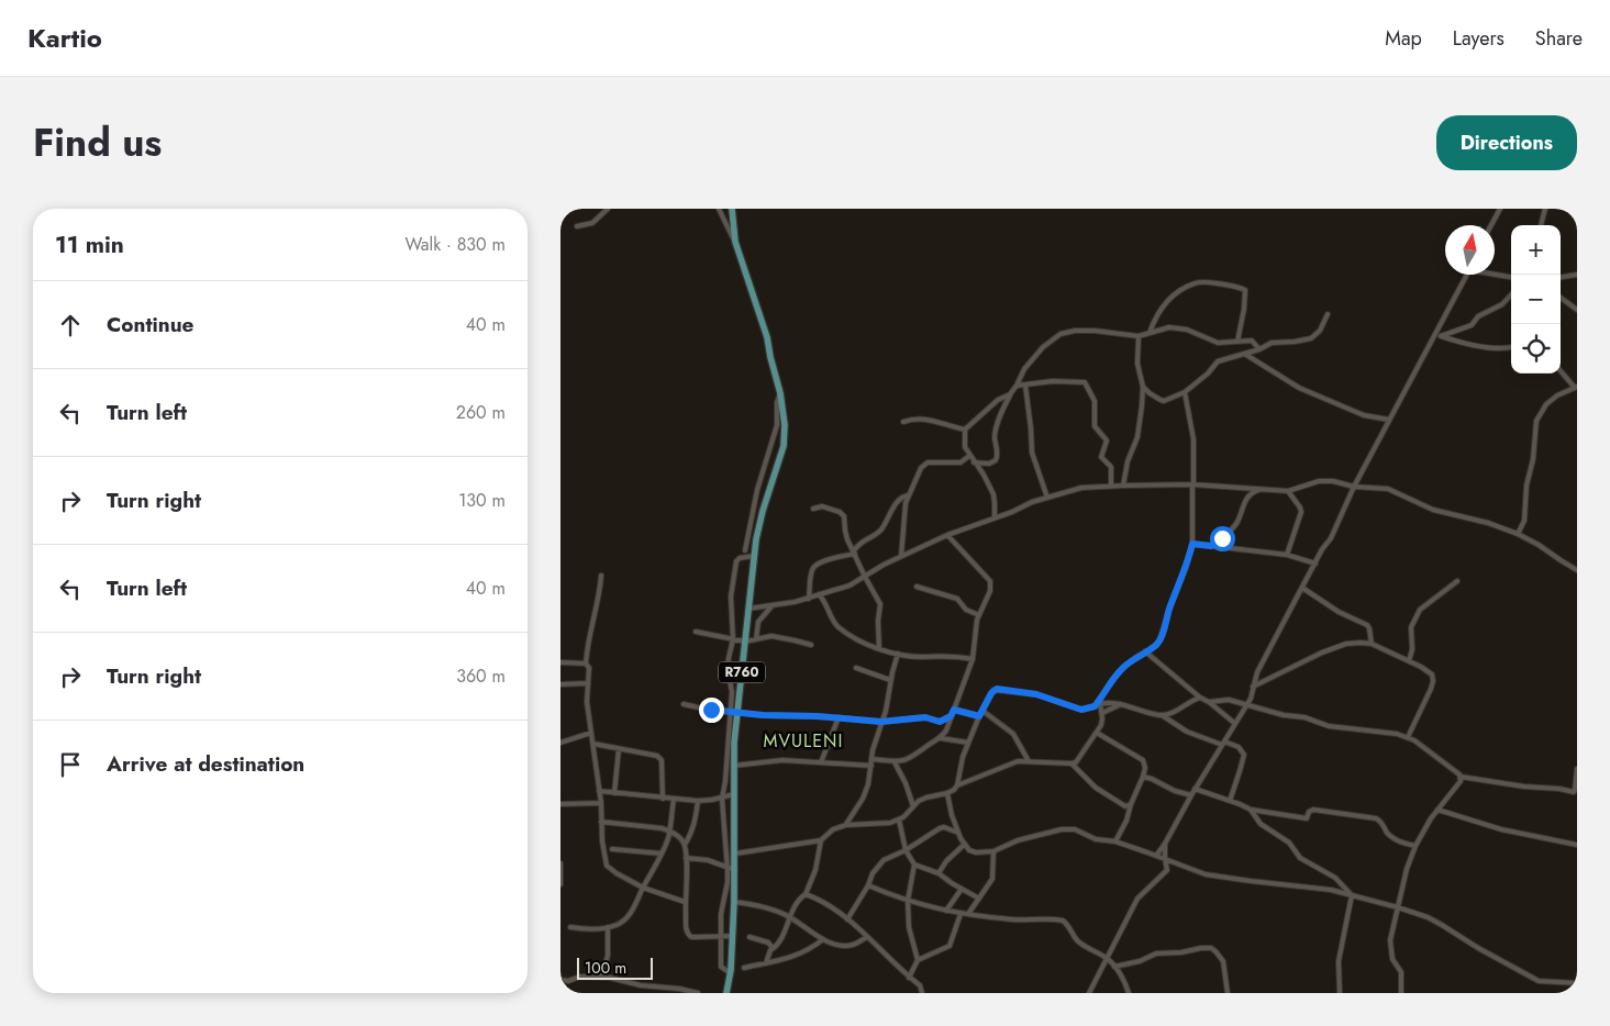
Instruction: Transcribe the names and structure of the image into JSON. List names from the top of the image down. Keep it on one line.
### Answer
{"streets":{"main road":["R760"]},"districts":["MVULENI"],"scale_bar":"100 m","north":"top","page":{"header":"Kartio","nav":["Map","Layers","Share"],"title":"Find us","buttons":"Directions","heading":["11 min","Walk · 830 m"],"map_buttons":["+","−"],"list":[["Continue","40 m"],["Turn left","260 m"],["Turn right","130 m"],["Turn left","40 m"],["Turn right","360 m"],"Arrive at destination"],"scale":"100 m"}}
